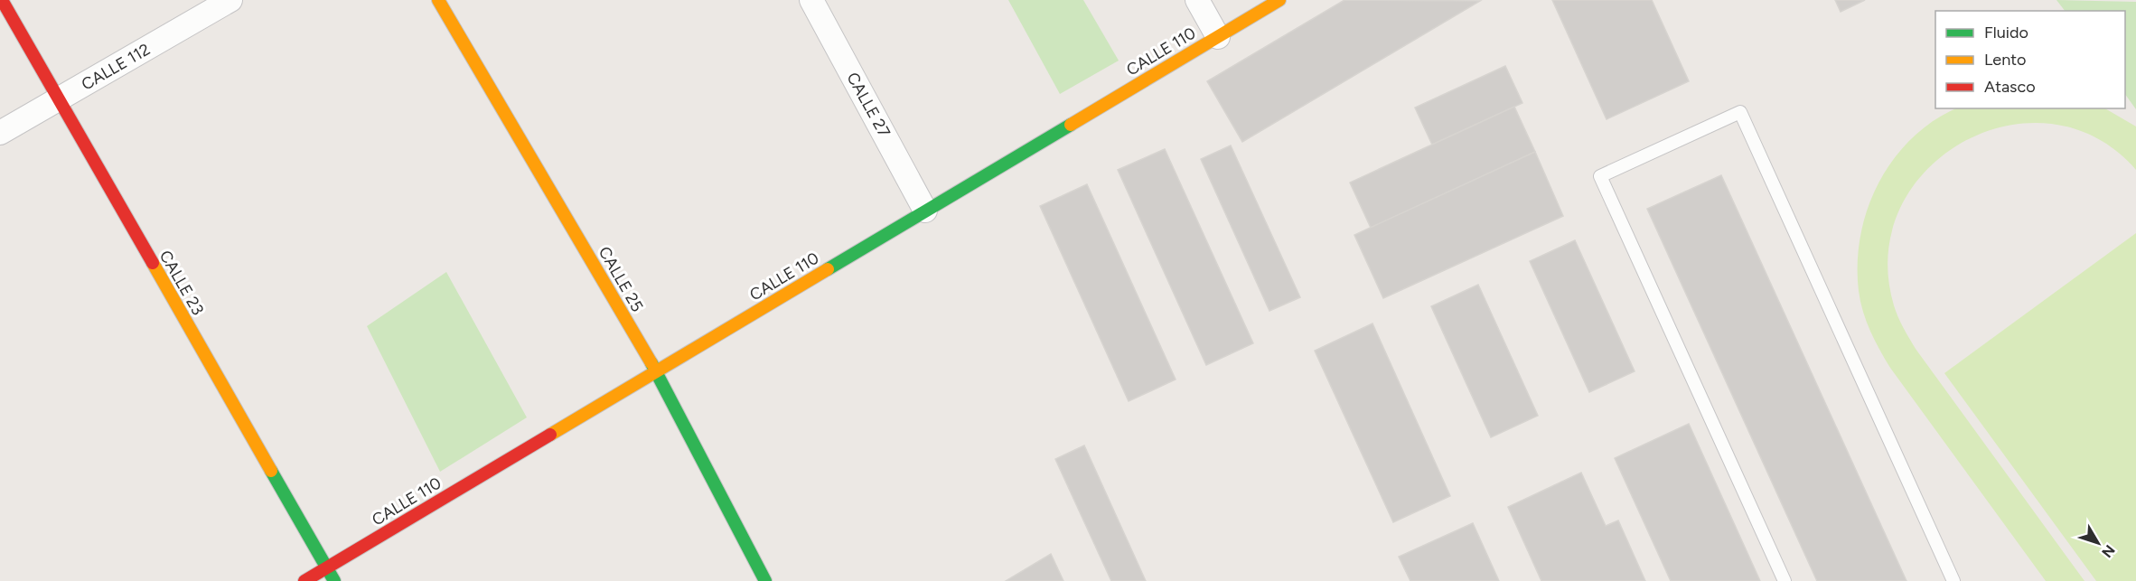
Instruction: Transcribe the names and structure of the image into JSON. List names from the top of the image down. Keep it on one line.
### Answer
{"streets":{"street":["CALLE 110","CALLE 112","CALLE 27","CALLE 25","CALLE 23"]},"crossings":[["CALLE 110","CALLE 27"],["CALLE 110","CALLE 25"],["CALLE 110","CALLE 23"],["CALLE 112","CALLE 23"]],"legend":["Fluido","Lento","Atasco"],"north":"bottom right"}
